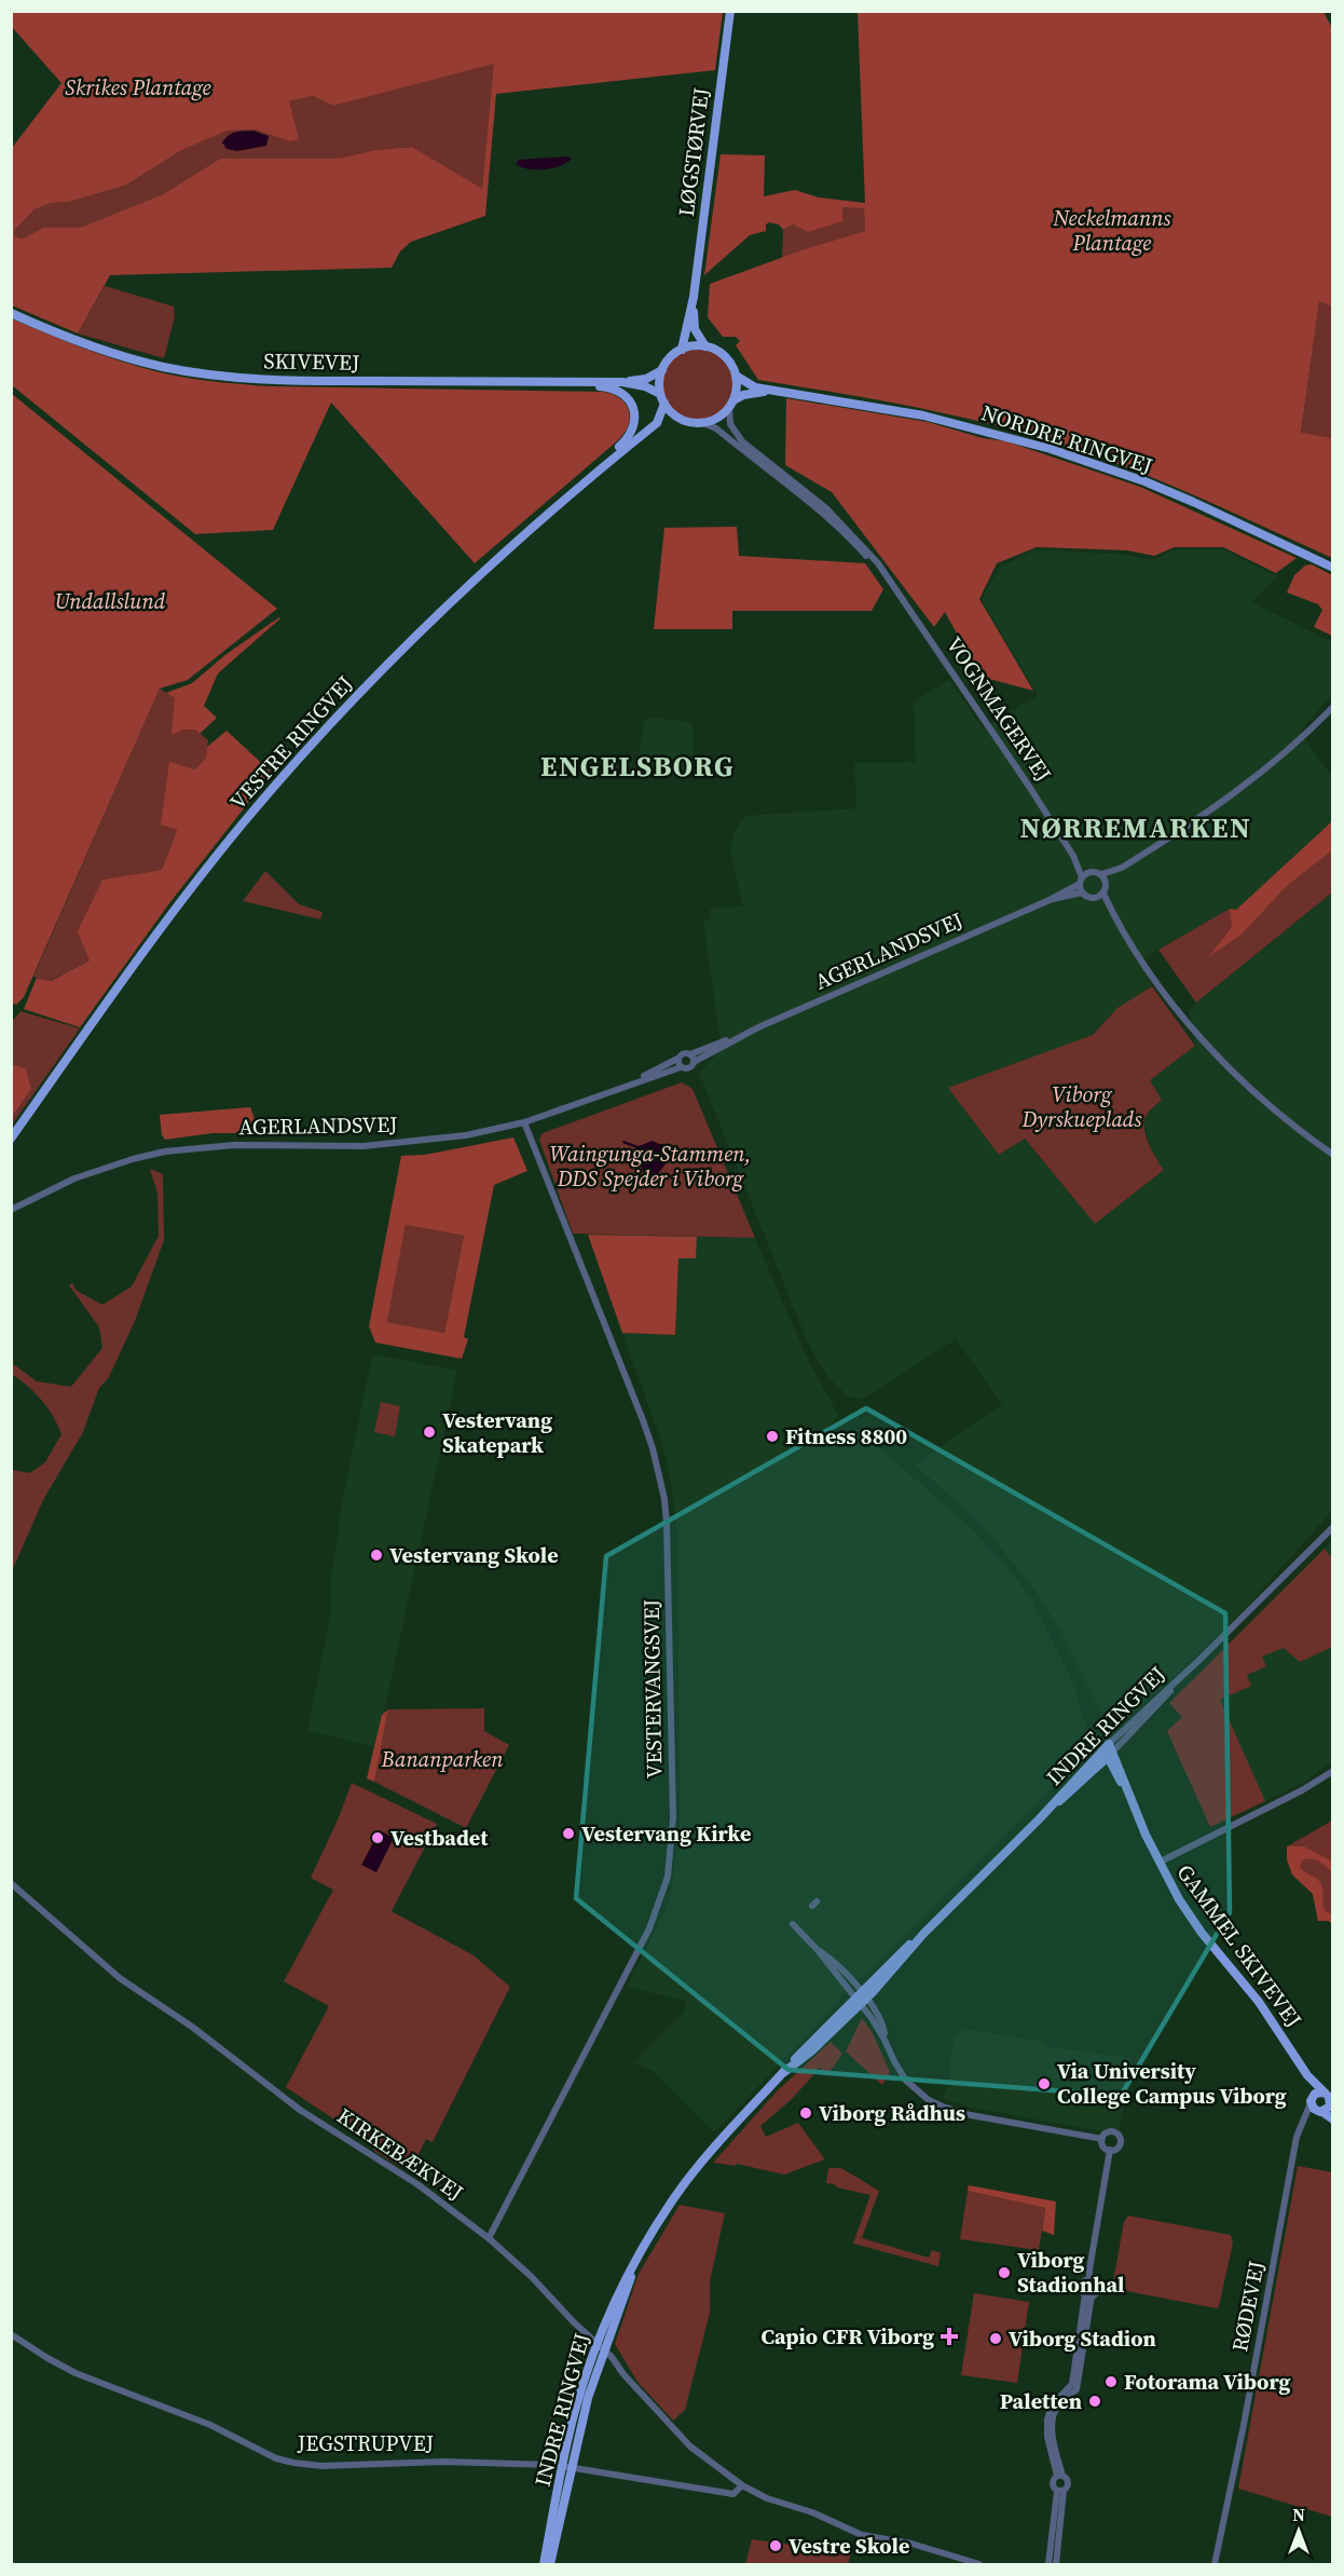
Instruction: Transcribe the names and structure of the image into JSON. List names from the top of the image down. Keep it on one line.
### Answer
{"streets":{"main road":["LØGSTØRVEJ","SKIVEVEJ","NORDRE RINGVEJ","VESTRE RINGVEJ","INDRE RINGVEJ","GAMMEL SKIVEVEJ"],"street":["VOGNMAGERVEJ","AGERLANDSVEJ","VESTERVANGSVEJ","KIRKEBÆKVEJ","RØDEVEJ","JEGSTRUPVEJ"]},"crossings":[["LØGSTØRVEJ","SKIVEVEJ"],["LØGSTØRVEJ","NORDRE RINGVEJ"],["LØGSTØRVEJ","VOGNMAGERVEJ"],["LØGSTØRVEJ","VESTRE RINGVEJ"],["SKIVEVEJ","NORDRE RINGVEJ"],["SKIVEVEJ","VOGNMAGERVEJ"],["SKIVEVEJ","VESTRE RINGVEJ"],["NORDRE RINGVEJ","VOGNMAGERVEJ"],["NORDRE RINGVEJ","VESTRE RINGVEJ"],["VOGNMAGERVEJ","VESTRE RINGVEJ"],["VOGNMAGERVEJ","AGERLANDSVEJ"],["AGERLANDSVEJ","VESTERVANGSVEJ"],["VESTERVANGSVEJ","KIRKEBÆKVEJ"],["INDRE RINGVEJ","GAMMEL SKIVEVEJ"],["INDRE RINGVEJ","KIRKEBÆKVEJ"],["INDRE RINGVEJ","JEGSTRUPVEJ"],["GAMMEL SKIVEVEJ","RØDEVEJ"],["KIRKEBÆKVEJ","JEGSTRUPVEJ"]],"districts":["ENGELSBORG","NØRREMARKEN"],"parks":["Skrikes Plantage","Neckelmanns Plantage","Undallslund","Viborg Dyrskueplads","Waingunga-Stammen, DDS Spejder i Viborg","Bananparken"],"places":{"other":["Vestervang Skatepark","Fitness 8800","Vestervang Skole","Vestervang Kirke","Vestbadet","Via University College Campus Viborg","Viborg Rådhus","Viborg Stadionhal","Viborg Stadion","Fotorama Viborg","Paletten","Vestre Skole"],"health":["Capio CFR Viborg"]},"north":"top"}
